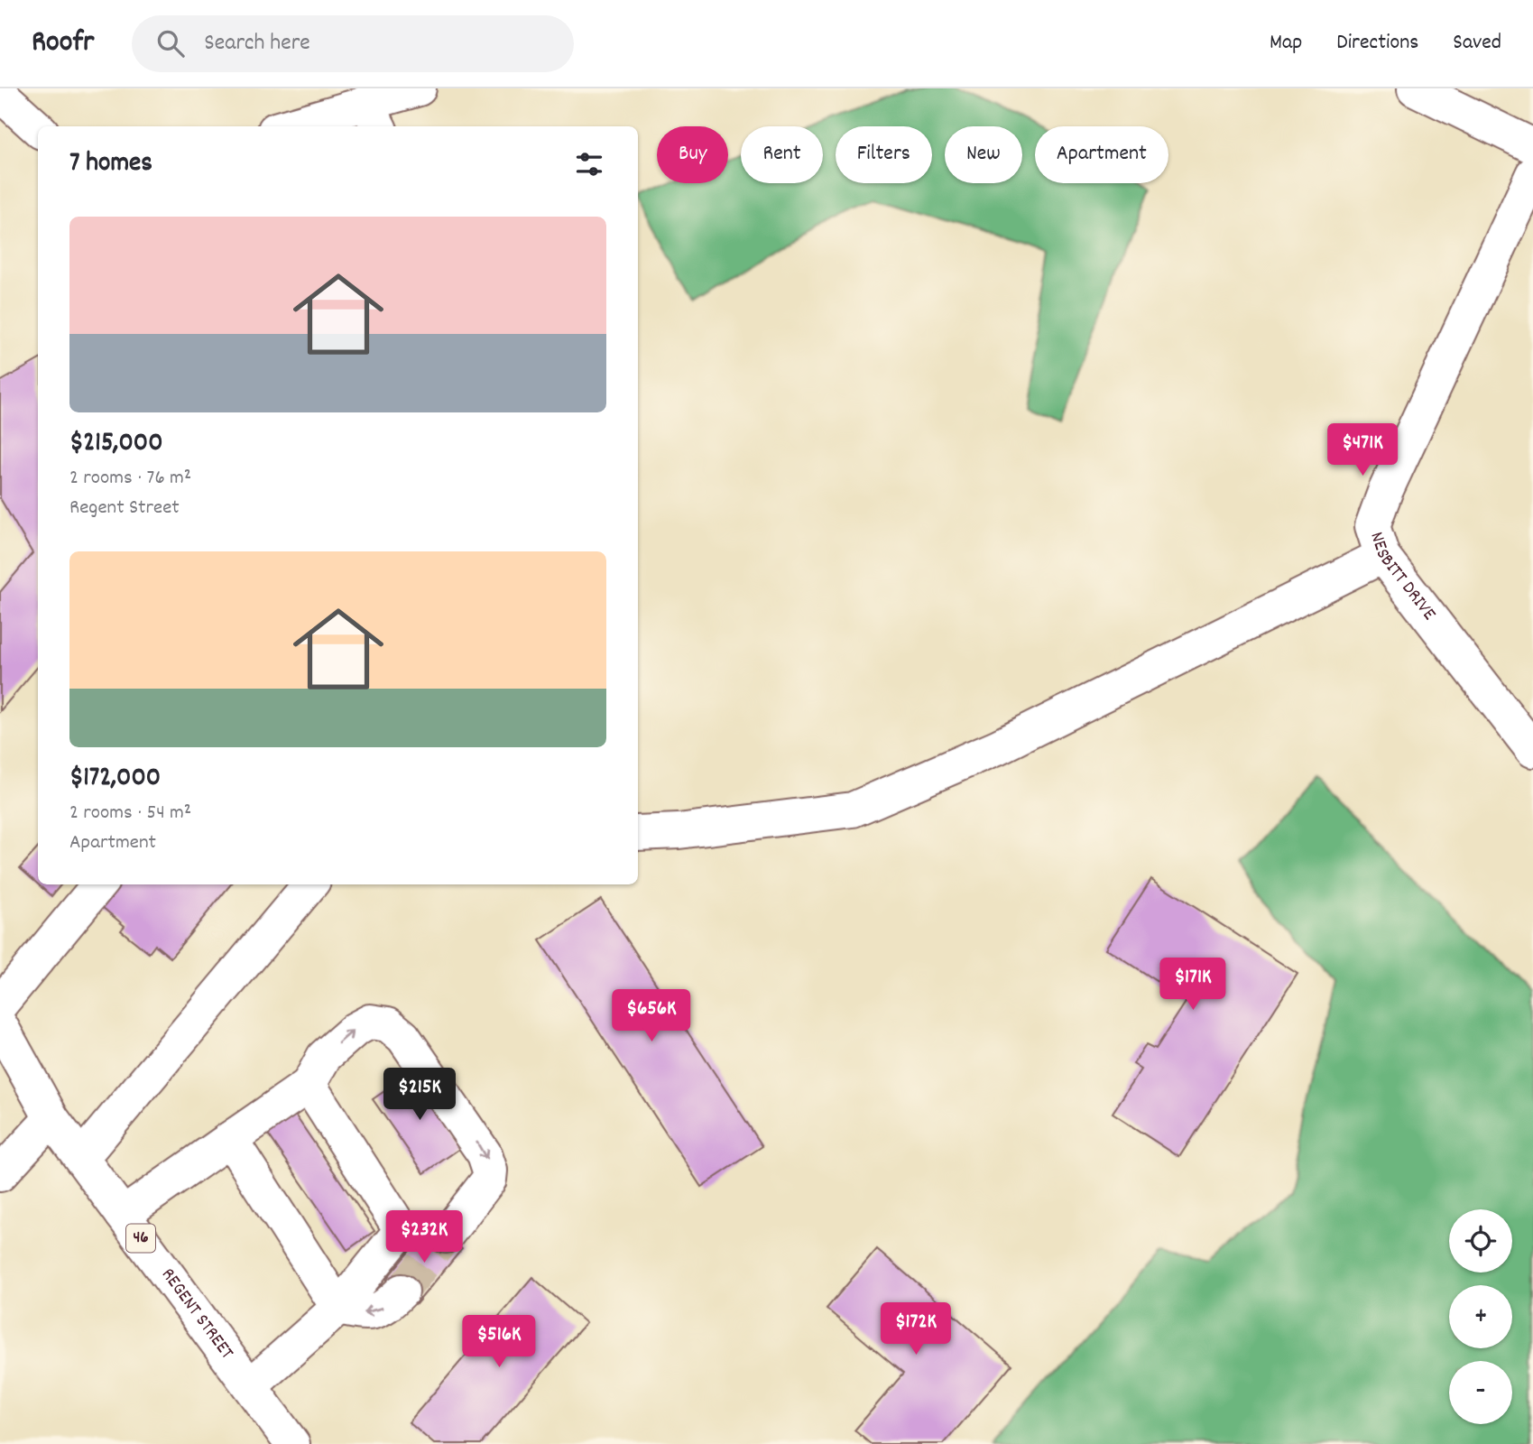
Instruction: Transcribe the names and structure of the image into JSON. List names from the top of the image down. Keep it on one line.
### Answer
{"streets":{"street":["NESBITT DRIVE","46","REGENT STREET"]},"page":{"header":"Roofr","search":"Search here","nav":["Map","Directions","Saved"],"chip":["Buy","Rent","Filters","New","Apartment"],"heading":"7 homes","list":[{"name":"$215,000","note":"2 rooms · 76 m² · Regent Street"},{"name":"$172,000","note":"2 rooms · 54 m² · Apartment"}],"price":["$471K","$171K","$656K","$215K","$232K","$172K","$516K"],"map_buttons":["+","−"]}}
